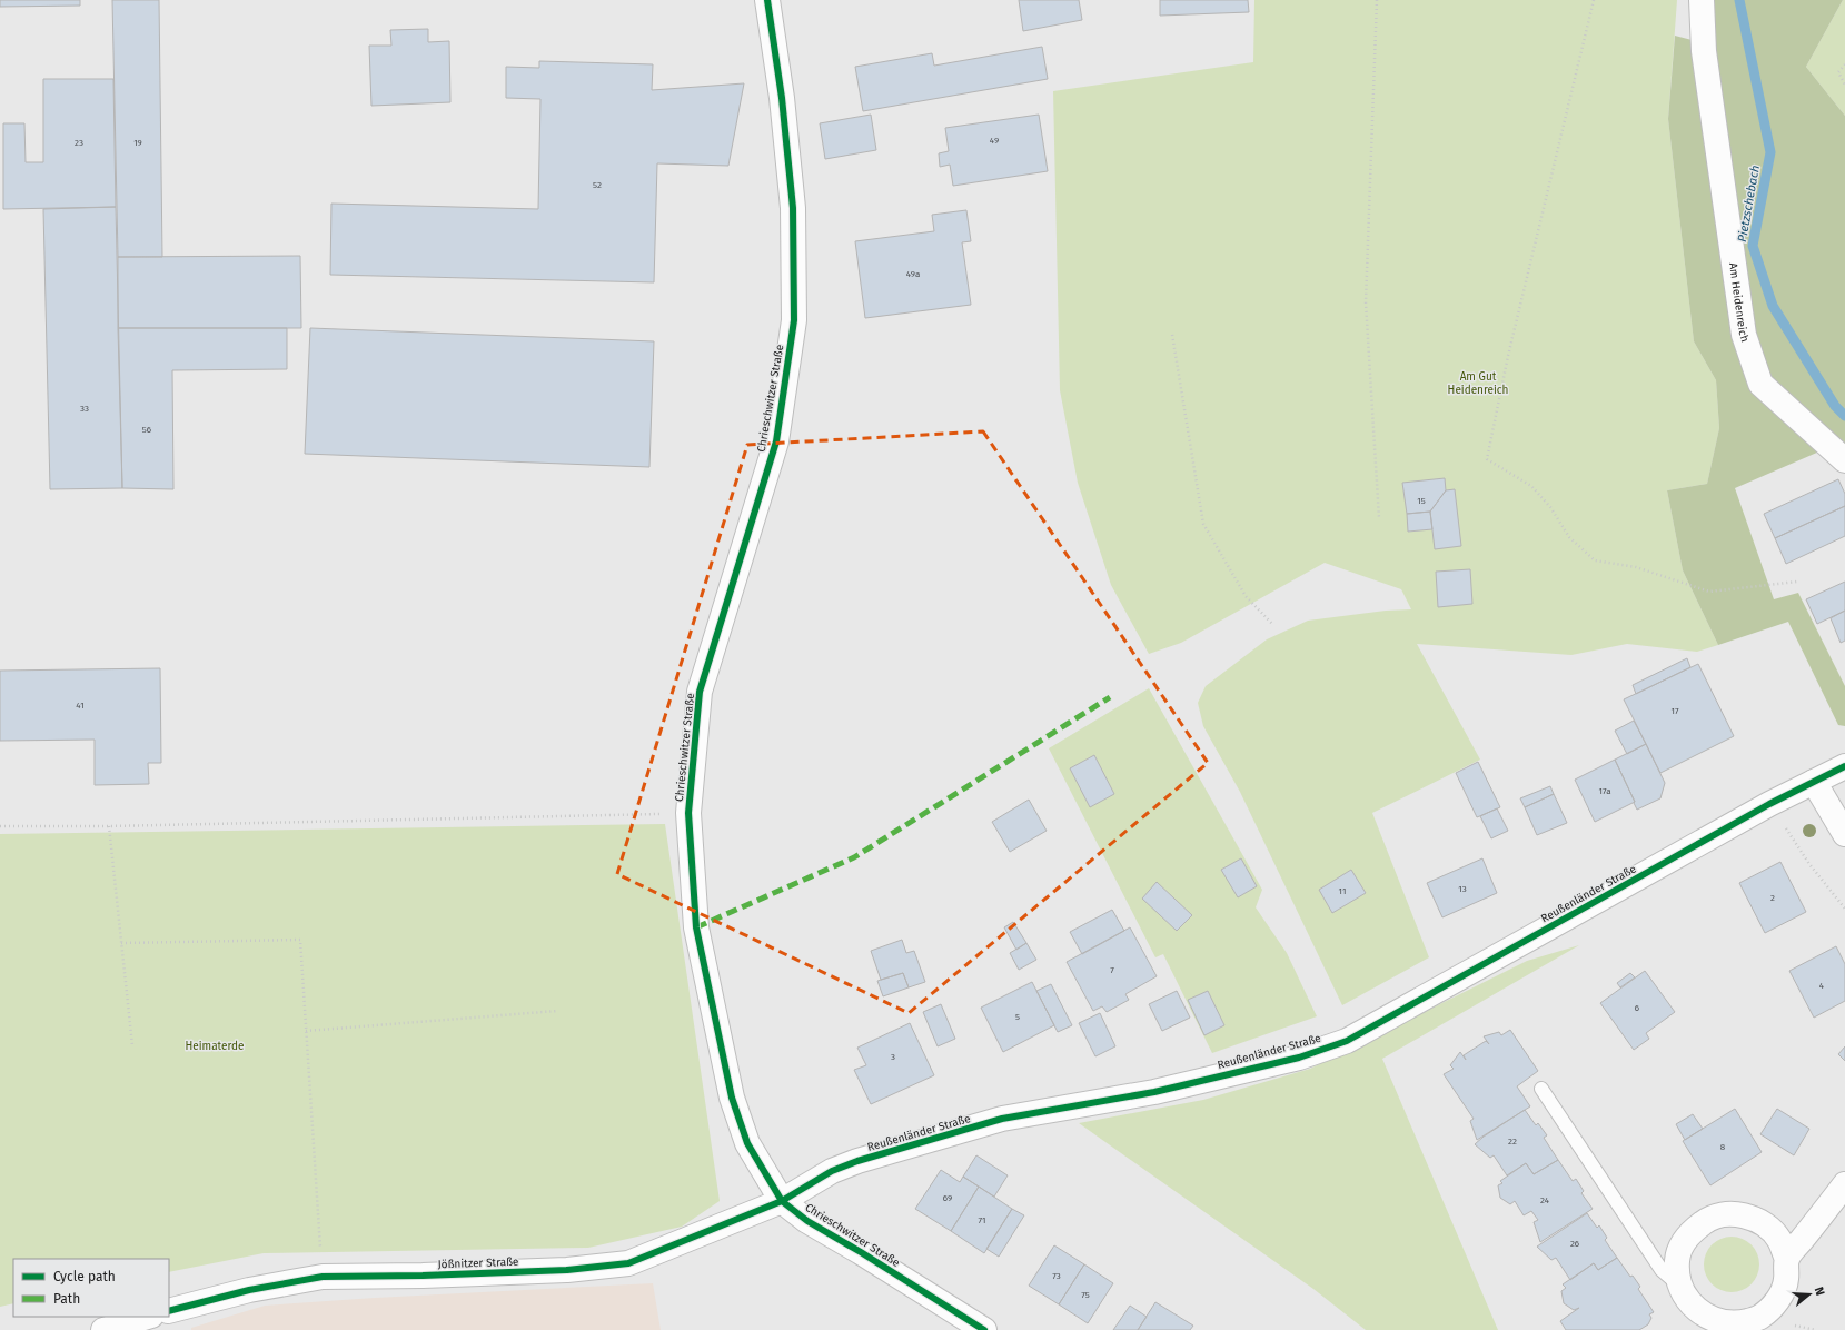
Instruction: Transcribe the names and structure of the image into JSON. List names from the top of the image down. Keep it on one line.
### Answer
{"streets":{"street":["Am Heidenreich","Chrieschwitzer Straße","Reußenländer Straße","Jößnitzer Straße"]},"crossings":[["Chrieschwitzer Straße","Reußenländer Straße"],["Chrieschwitzer Straße","Jößnitzer Straße"],["Reußenländer Straße","Jößnitzer Straße"]],"water":["Pietzschebach"],"parks":["Am Gut Heidenreich","Heimaterde"],"house_numbers":["49","23","19","52","49a","33","56","15","41","17","17a","13","11","2","7","4","6","5","3","22","8","69","24","71","26","73","75"],"legend":["Cycle path","Path"],"north":"right"}
